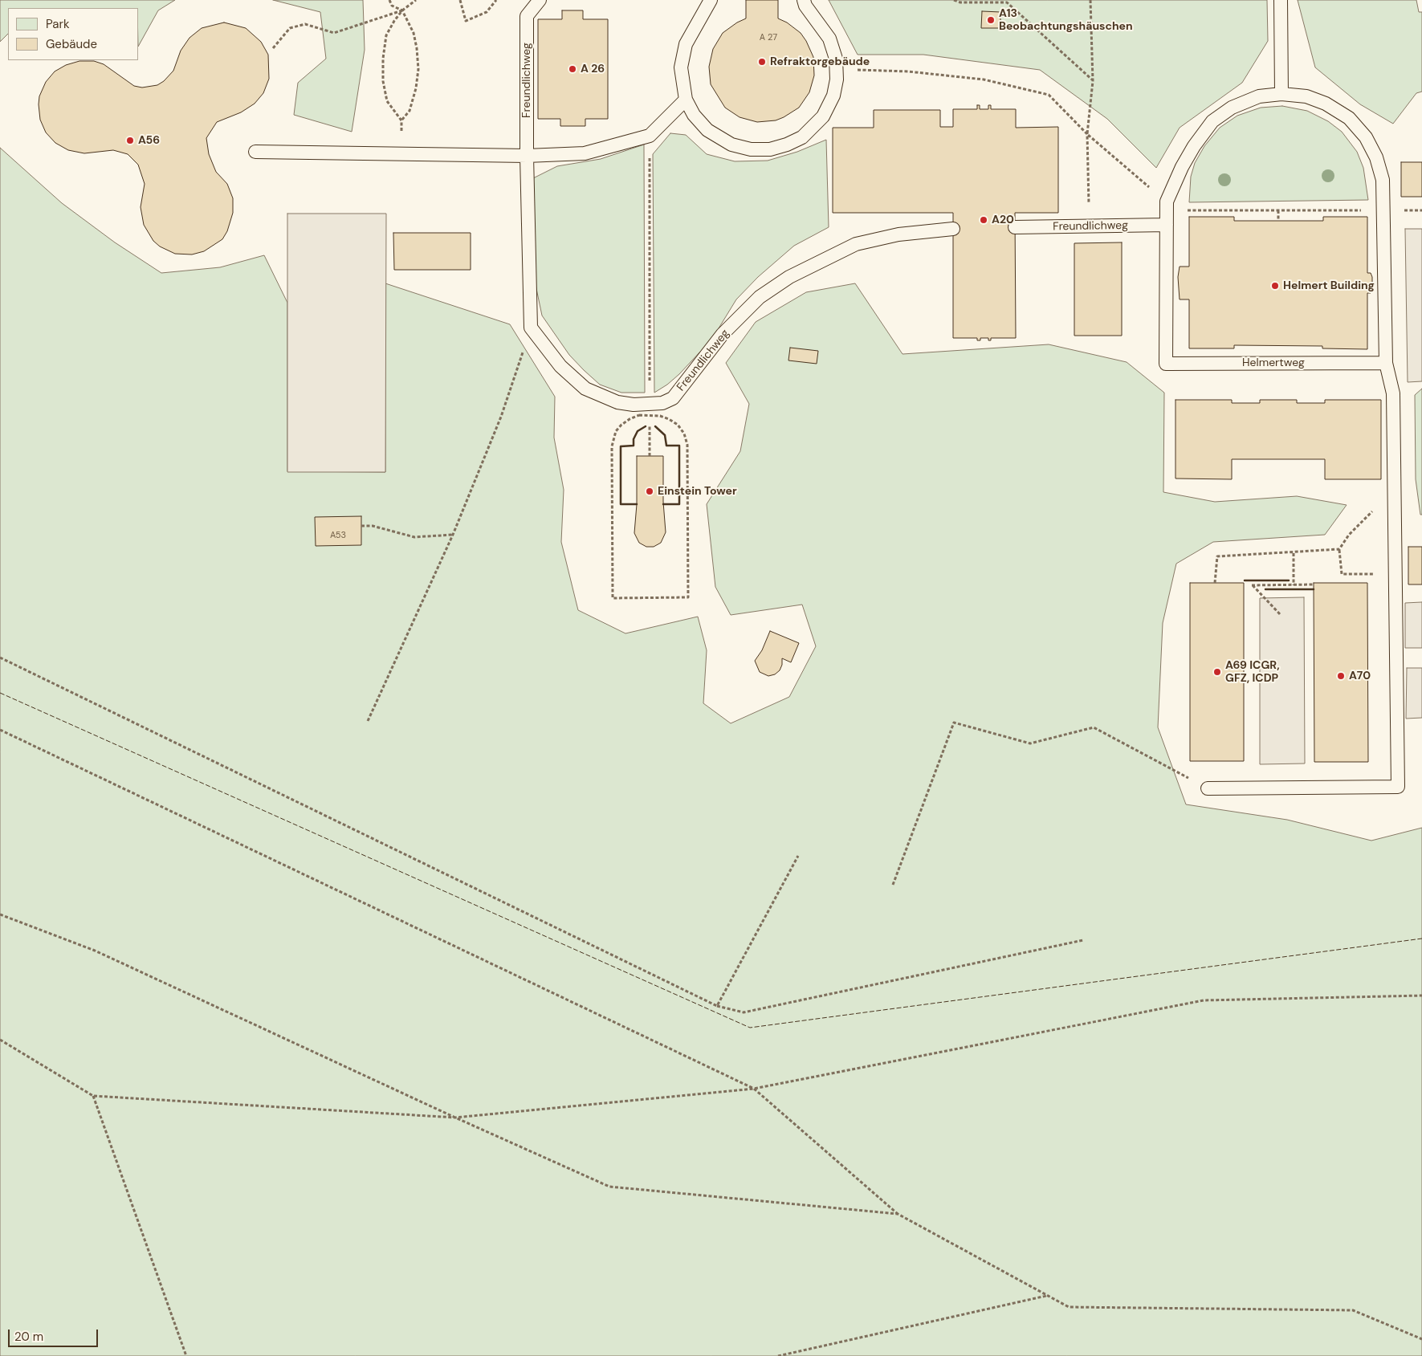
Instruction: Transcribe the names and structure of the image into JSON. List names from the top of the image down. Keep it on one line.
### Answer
{"streets":{"lane":["Freundlichweg","Helmertweg"]},"crossings":[["Freundlichweg","Helmertweg"]],"places":["A13 Beobachtungshäuschen","Refraktorgebäude","A 26","A56","A20","Helmert Building","Einstein Tower","A69 ICGR, GFZ, ICDP","A70"],"house_numbers":["A 27","A53"],"legend":["Park","Gebäude"],"scale_bar":"20 m"}
